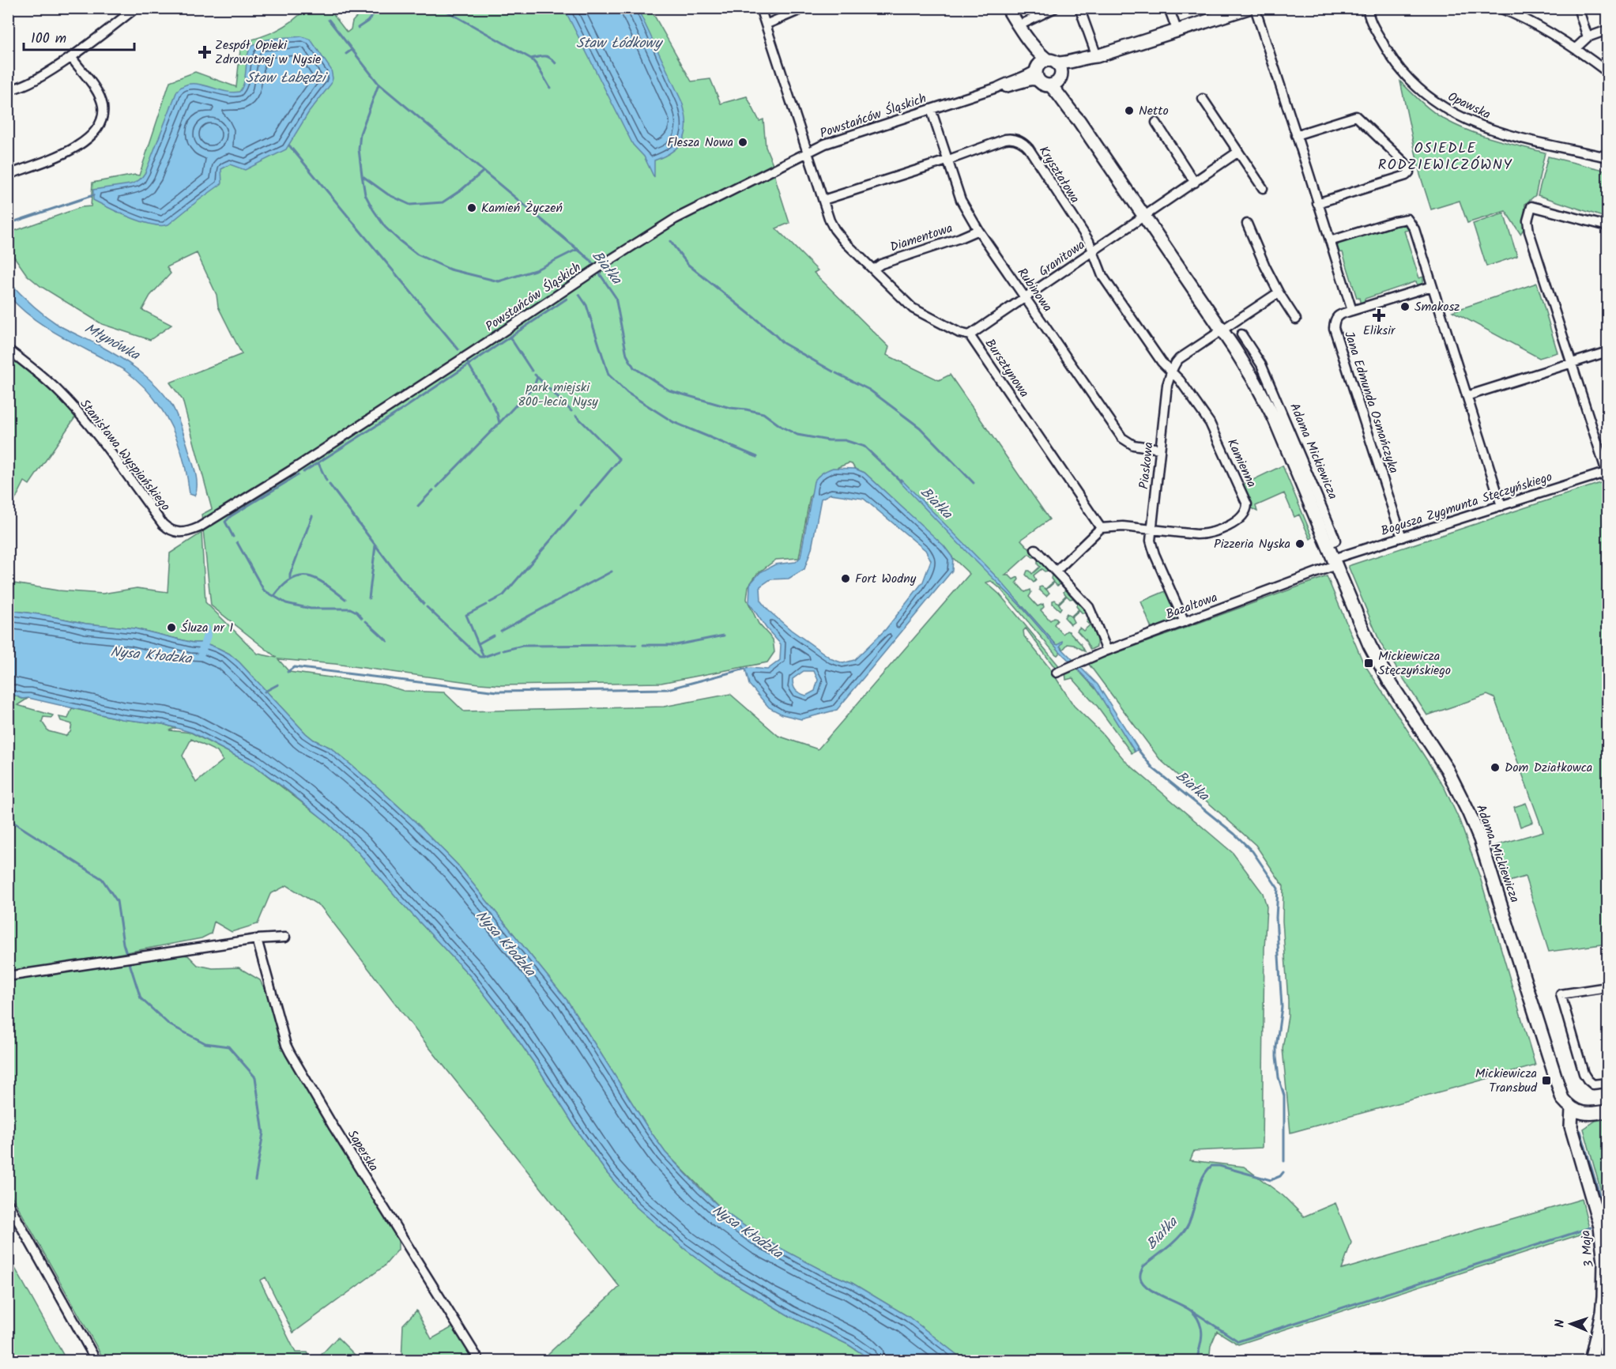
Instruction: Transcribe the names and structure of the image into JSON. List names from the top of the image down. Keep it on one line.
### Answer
{"streets":{"street":["Opawska","Powstańców Śląskich","Kryształowa","Diamentowa","Granitowa","Rubinowa","Bursztynowa","Jana Edmunda Osmańczyka","Adama Mickiewicza","Stanisława Wyspiańskiego","Kamienna","Piaskowa","Bogusza Zygmunta Stęczyńskiego","Bazaltowa","Saperska","3 Maja"]},"crossings":[["Powstańców Śląskich","Rubinowa"],["Powstańców Śląskich","Bursztynowa"],["Powstańców Śląskich","Adama Mickiewicza"],["Powstańców Śląskich","Stanisława Wyspiańskiego"],["Kryształowa","Granitowa"],["Kryształowa","Rubinowa"],["Kryształowa","Bursztynowa"],["Kryształowa","Kamienna"],["Kryształowa","Piaskowa"],["Diamentowa","Rubinowa"],["Diamentowa","Bursztynowa"],["Granitowa","Rubinowa"],["Granitowa","Bursztynowa"],["Granitowa","Adama Mickiewicza"],["Rubinowa","Piaskowa"],["Bursztynowa","Kamienna"],["Jana Edmunda Osmańczyka","Bogusza Zygmunta Stęczyńskiego"],["Adama Mickiewicza","Piaskowa"],["Adama Mickiewicza","Bogusza Zygmunta Stęczyńskiego"],["Adama Mickiewicza","Bazaltowa"],["Adama Mickiewicza","3 Maja"],["Kamienna","Piaskowa"],["Piaskowa","Bazaltowa"],["Bogusza Zygmunta Stęczyńskiego","Bazaltowa"]],"districts":["OSIEDLE RODZIEWICZÓWNY"],"water":["Staw Łódkowy","Staw Łabędzi","Białka","Młynówka","Nysa Kłodzka"],"parks":["park miejski 800-lecia Nysy"],"places":{"health":["Zespół Opieki Zdrowotnej w Nysie","Eliksir"],"other":["Netto","Flesza Nowa","Kamień Życzeń","Smakosz","Pizzeria Nyska","Fort Wodny","Śluza nr 1","Dom Działkowca"],"transit":["Mickiewicza Stęczyńskiego","Mickiewicza Transbud"]},"scale_bar":"100 m","north":"left"}
